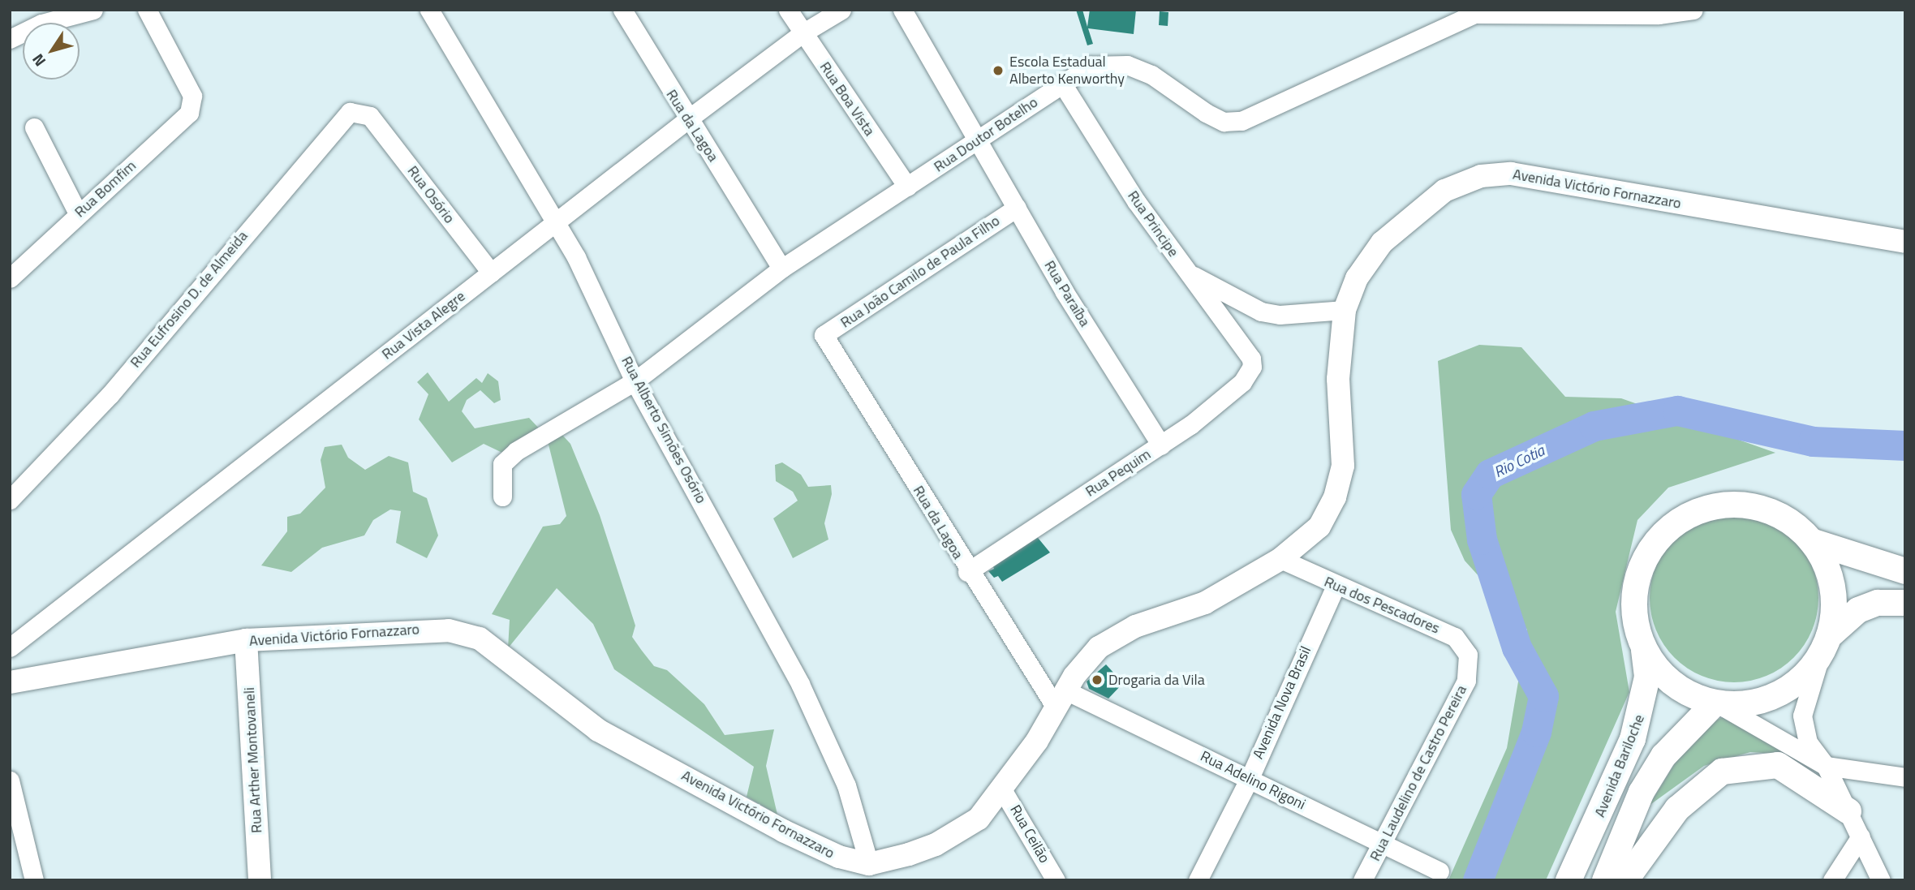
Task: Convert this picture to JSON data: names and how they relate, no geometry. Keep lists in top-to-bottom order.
{
  "streets": {
    "main road": ["Avenida Bariloche"],
    "street": [
      "Rua Boa Vista",
      "Rua da Lagoa",
      "Rua Doutor Botelho",
      "Rua Bomfim",
      "Avenida Victório Fornazzaro",
      "Rua Osório",
      "Rua Principe",
      "Rua João Camilo de Paula Filho",
      "Rua Paraíba",
      "Rua Eufrosino D. de Almeida",
      "Rua Vista Alegre",
      "Rua Alberto Simões Osório",
      "Rua Pequim",
      "Rua dos Pescadores",
      "Avenida Nova Brasil",
      "Rua Arther Montovaneli",
      "Rua Laudelino de Castro Pereira",
      "Rua Adelino Rigoni",
      "Rua Ceilão"
    ]
  },
  "crossings": [
    ["Rua Boa Vista", "Rua Doutor Botelho"],
    ["Rua Boa Vista", "Rua Vista Alegre"],
    ["Rua da Lagoa", "Rua Doutor Botelho"],
    ["Rua da Lagoa", "Avenida Victório Fornazzaro"],
    ["Rua da Lagoa", "Rua João Camilo de Paula Filho"],
    ["Rua da Lagoa", "Rua Vista Alegre"],
    ["Rua da Lagoa", "Rua Pequim"],
    ["Rua da Lagoa", "Rua Adelino Rigoni"],
    ["Rua Doutor Botelho", "Rua Principe"],
    ["Rua Doutor Botelho", "Rua Paraíba"],
    ["Rua Doutor Botelho", "Rua Alberto Simões Osório"],
    ["Avenida Victório Fornazzaro", "Rua Alberto Simões Osório"],
    ["Avenida Victório Fornazzaro", "Rua dos Pescadores"],
    ["Avenida Victório Fornazzaro", "Rua Arther Montovaneli"],
    ["Avenida Victório Fornazzaro", "Rua Adelino Rigoni"],
    ["Avenida Victório Fornazzaro", "Rua Ceilão"],
    ["Rua Osório", "Rua Eufrosino D. de Almeida"],
    ["Rua Osório", "Rua Vista Alegre"],
    ["Rua Principe", "Rua Pequim"],
    ["Rua João Camilo de Paula Filho", "Rua Paraíba"],
    ["Rua Paraíba", "Rua Pequim"],
    ["Rua Vista Alegre", "Rua Alberto Simões Osório"],
    ["Rua dos Pescadores", "Avenida Nova Brasil"],
    ["Rua dos Pescadores", "Rua Laudelino de Castro Pereira"],
    ["Avenida Nova Brasil", "Rua Adelino Rigoni"],
    ["Rua Laudelino de Castro Pereira", "Rua Adelino Rigoni"]
  ],
  "water": ["Rio Cotia"],
  "places": ["Escola Estadual Alberto Kenworthy", "Drogaria da Vila"],
  "north": "bottom left"
}
